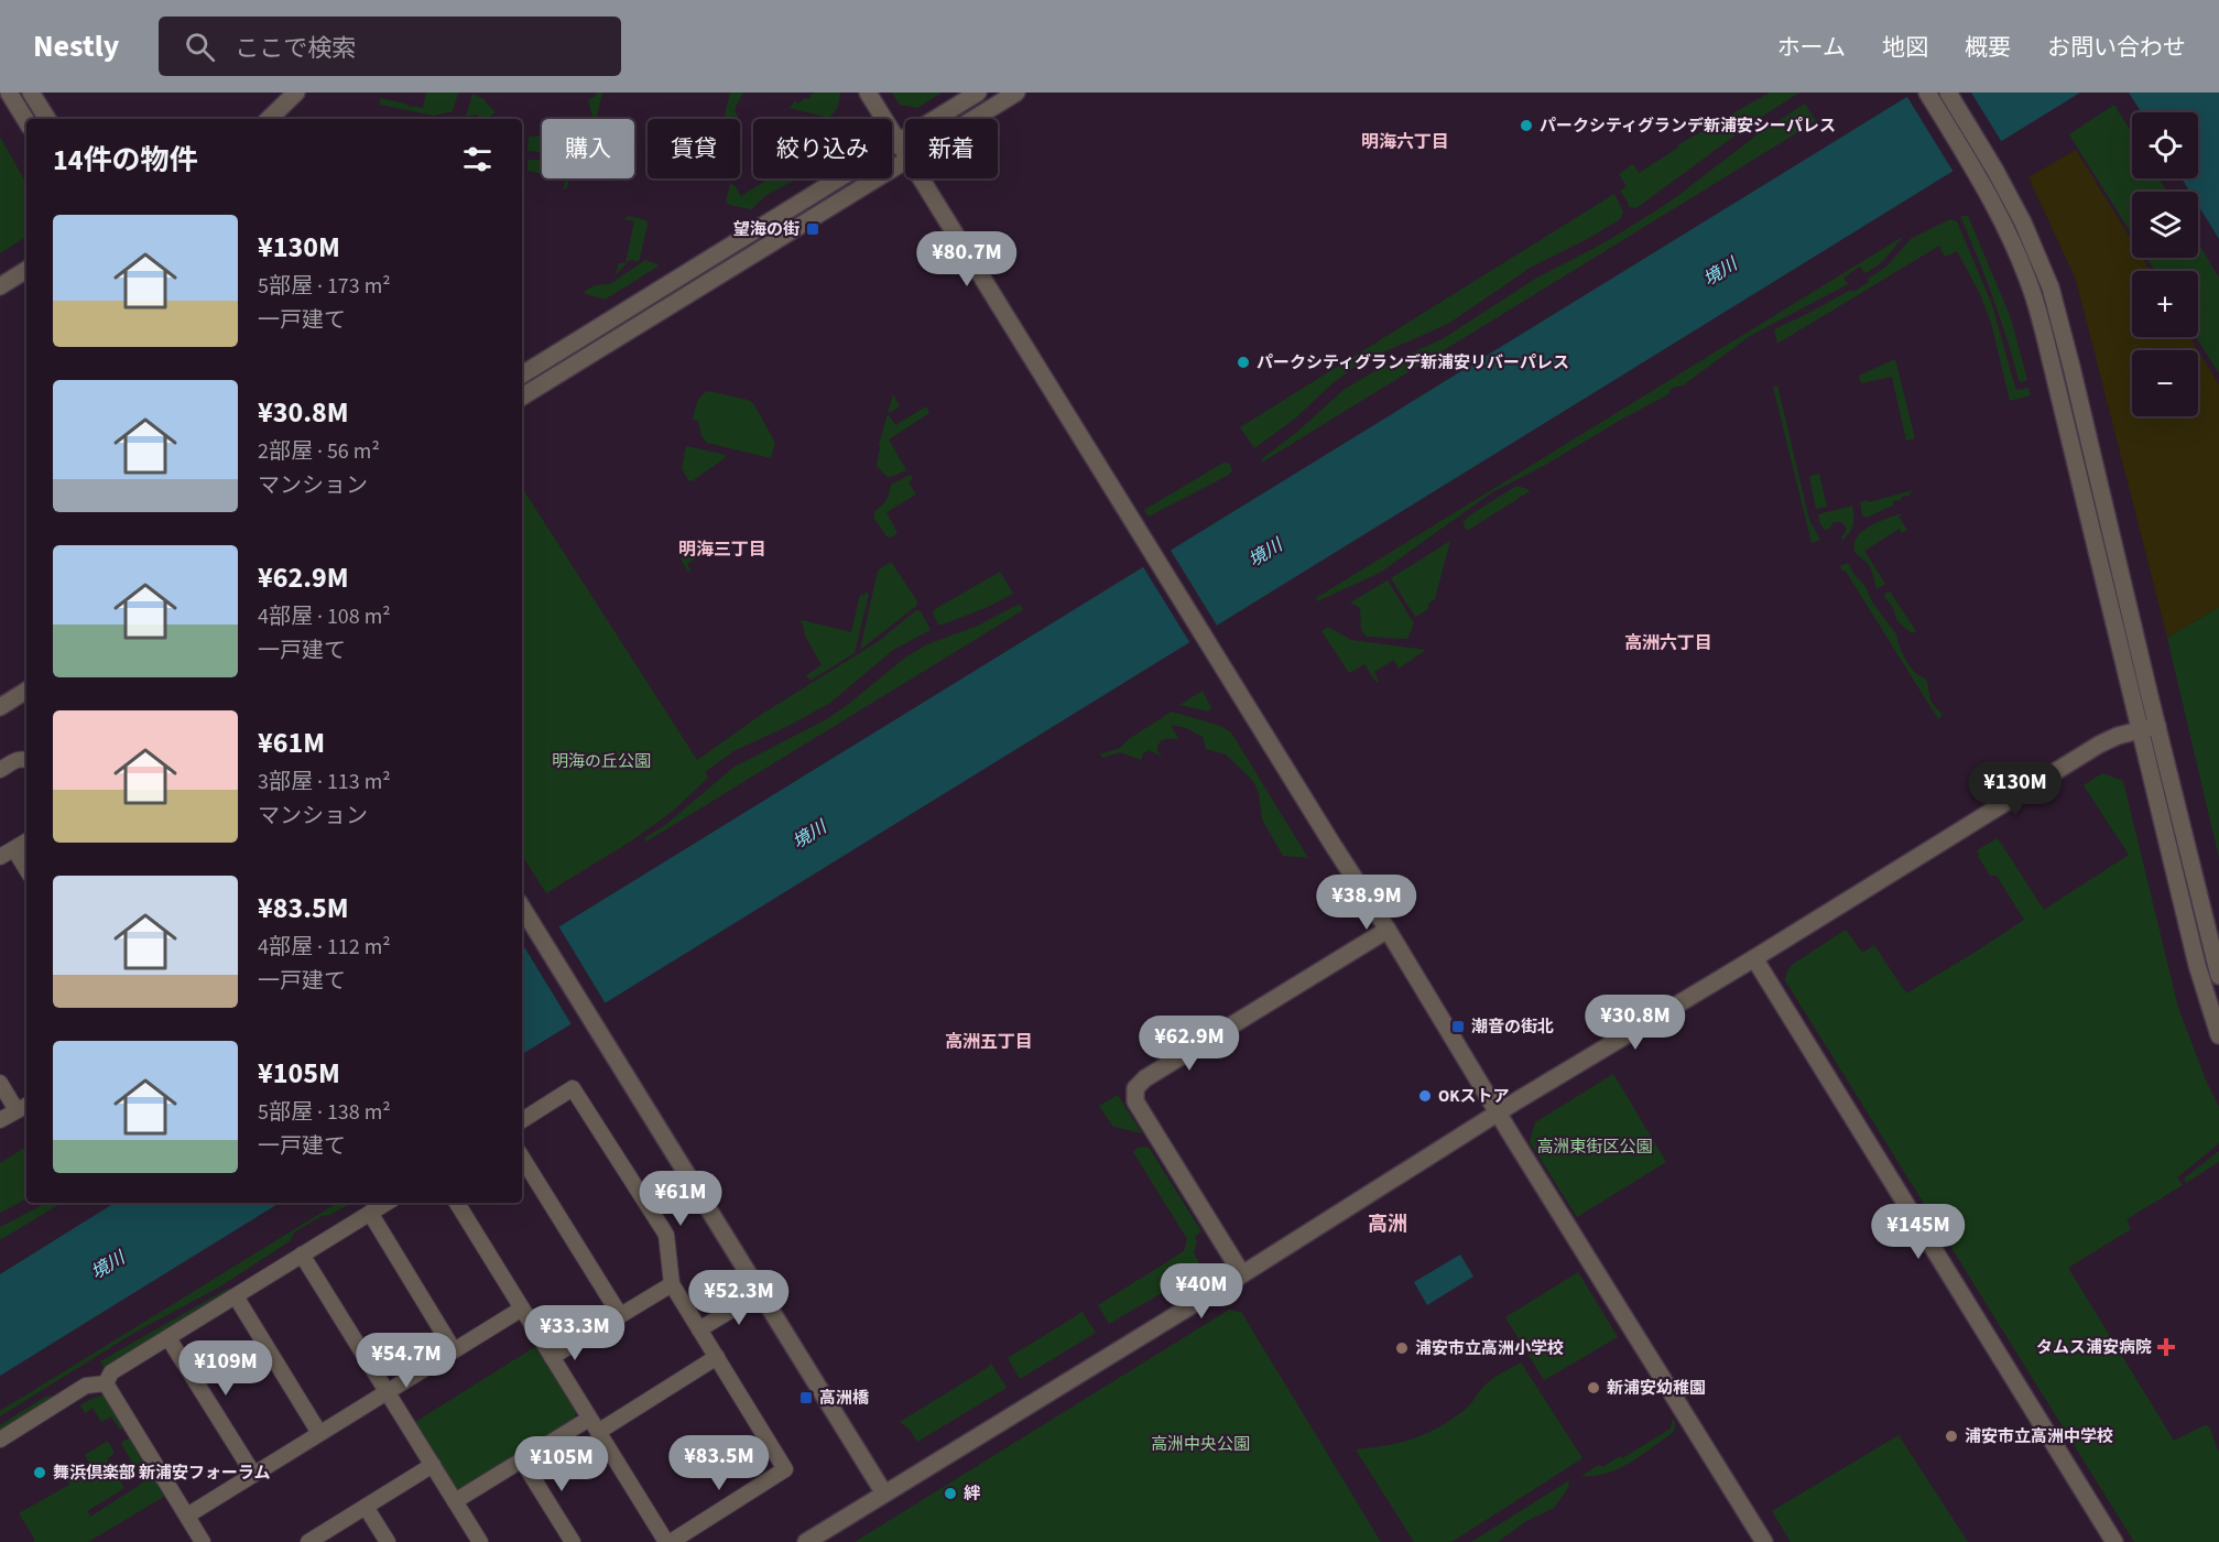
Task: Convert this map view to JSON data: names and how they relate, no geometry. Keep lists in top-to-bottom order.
{
  "districts": [
    "明海六丁目",
    "明海三丁目",
    "高洲六丁目",
    "高洲五丁目",
    "高洲"
  ],
  "water": ["境川"],
  "parks": ["明海の丘公園", "高洲東街区公園", "高洲中央公園"],
  "places": {
    "other": [
      "パークシティグランデ新浦安シーパレス",
      "パークシティグランデ新浦安リバーパレス",
      "OKストア",
      "浦安市立高洲小学校",
      "新浦安幼稚園",
      "浦安市立高洲中学校",
      "舞浜倶楽部 新浦安フォーラム",
      "絆"
    ],
    "transit": ["望海の街", "潮音の街北", "高洲橋"],
    "health": ["タムス浦安病院"]
  },
  "page": {
    "header": "Nestly",
    "search": "ここで検索",
    "nav": [
      "ホーム",
      "地図",
      "概要",
      "お問い合わせ"
    ],
    "map_buttons": ["+", "−"],
    "chip": [
      "購入",
      "賃貸",
      "絞り込み",
      "新着"
    ],
    "heading": "14件の物件",
    "list": [
      {
        "name": "¥130M",
        "note": "5部屋 · 173 m² · 一戸建て"
      },
      {
        "name": "¥30.8M",
        "note": "2部屋 · 56 m² · マンション"
      },
      {
        "name": "¥62.9M",
        "note": "4部屋 · 108 m² · 一戸建て"
      },
      {
        "name": "¥61M",
        "note": "3部屋 · 113 m² · マンション"
      },
      {
        "name": "¥83.5M",
        "note": "4部屋 · 112 m² · 一戸建て"
      },
      {
        "name": "¥105M",
        "note": "5部屋 · 138 m² · 一戸建て"
      }
    ],
    "price": [
      "¥80.7M",
      "¥130M",
      "¥38.9M",
      "¥30.8M",
      "¥62.9M",
      "¥61M",
      "¥145M",
      "¥40M",
      "¥52.3M",
      "¥33.3M",
      "¥54.7M",
      "¥109M",
      "¥83.5M",
      "¥105M"
    ]
  }
}
